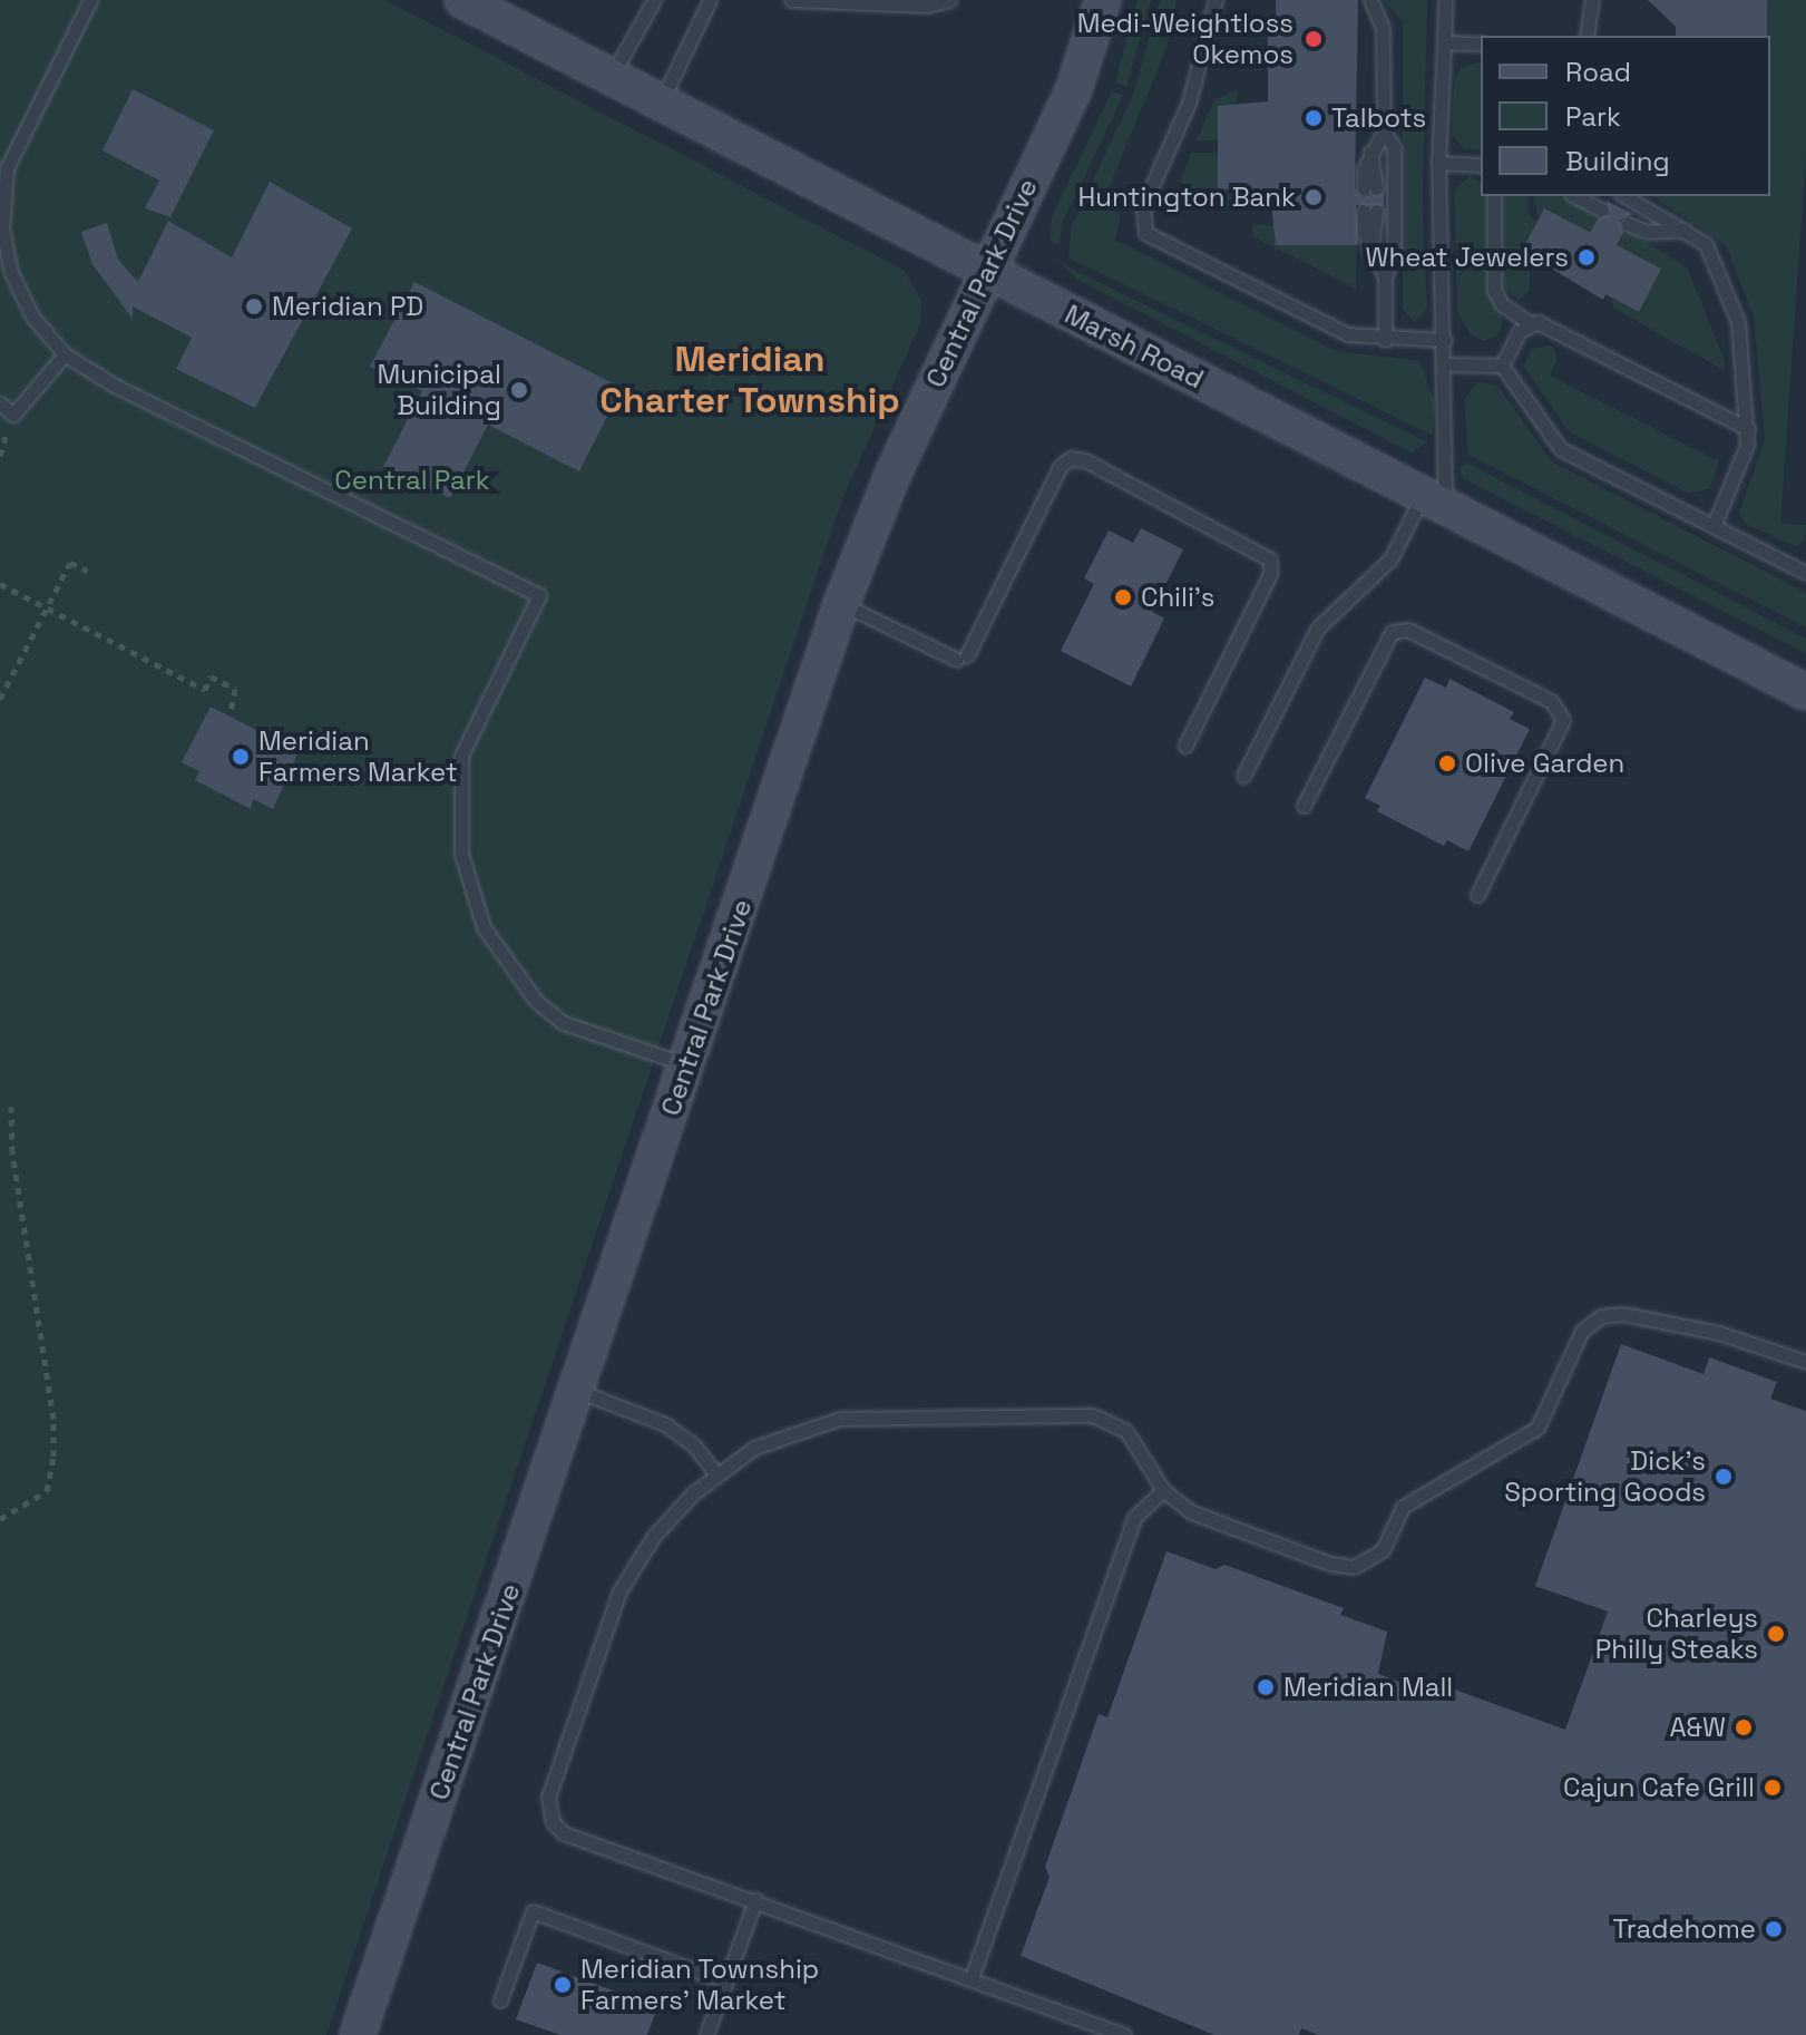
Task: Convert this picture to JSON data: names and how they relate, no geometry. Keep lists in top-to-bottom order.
{
  "streets": {
    "street": ["Central Park Drive", "Marsh Road"]
  },
  "crossings": [
    ["Central Park Drive", "Marsh Road"]
  ],
  "districts": ["Meridian Charter Township"],
  "parks": ["Central Park"],
  "places": [
    "Medi-Weightloss Okemos",
    "Talbots",
    "Huntington Bank",
    "Wheat Jewelers",
    "Meridian PD",
    "Municipal Building",
    "Chili's",
    "Meridian Farmers Market",
    "Olive Garden",
    "Dick's Sporting Goods",
    "Charleys Philly Steaks",
    "Meridian Mall",
    "A&W",
    "Cajun Cafe Grill",
    "Tradehome",
    "Meridian Township Farmers' Market"
  ],
  "legend": ["Road", "Park", "Building"]
}
